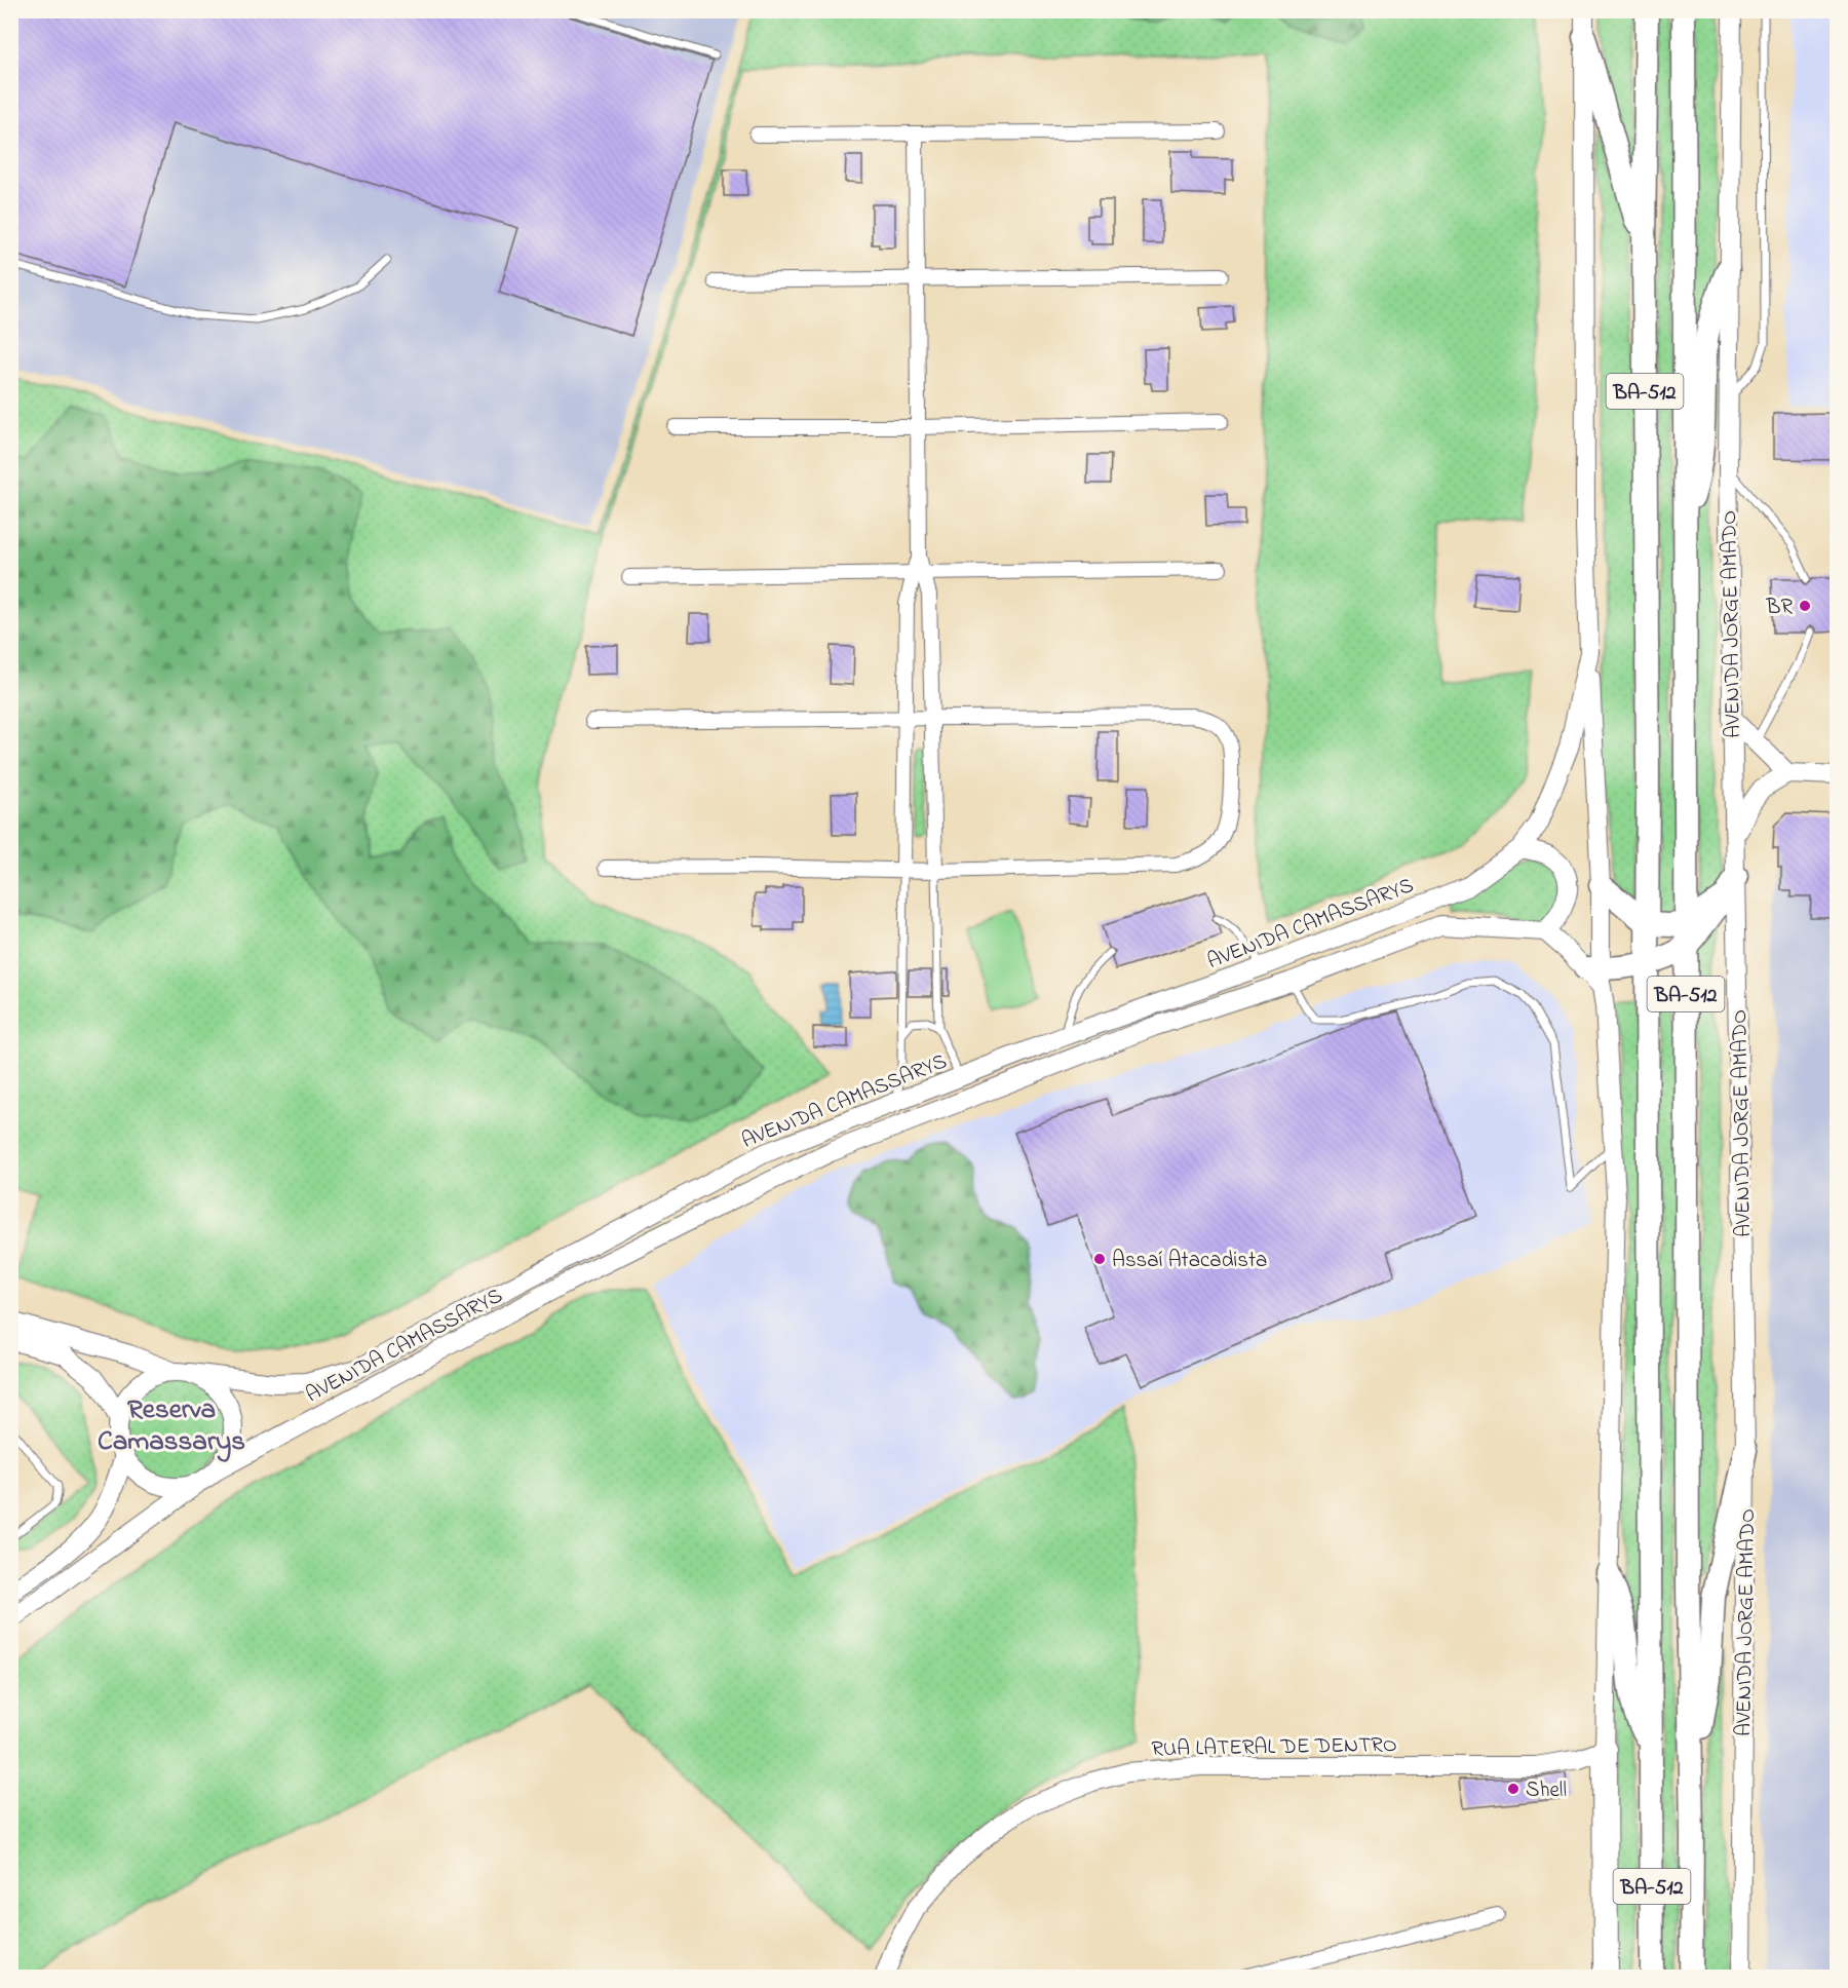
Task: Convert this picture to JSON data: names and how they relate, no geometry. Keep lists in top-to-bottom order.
{
  "streets": {
    "main road": ["BA-512", "AVENIDA JORGE AMADO"],
    "street": ["AVENIDA CAMASSARYS", "RUA LATERAL DE DENTRO"]
  },
  "districts": ["Reserva Camassarys"],
  "places": ["BR", "Assaí Atacadista", "Shell"]
}
